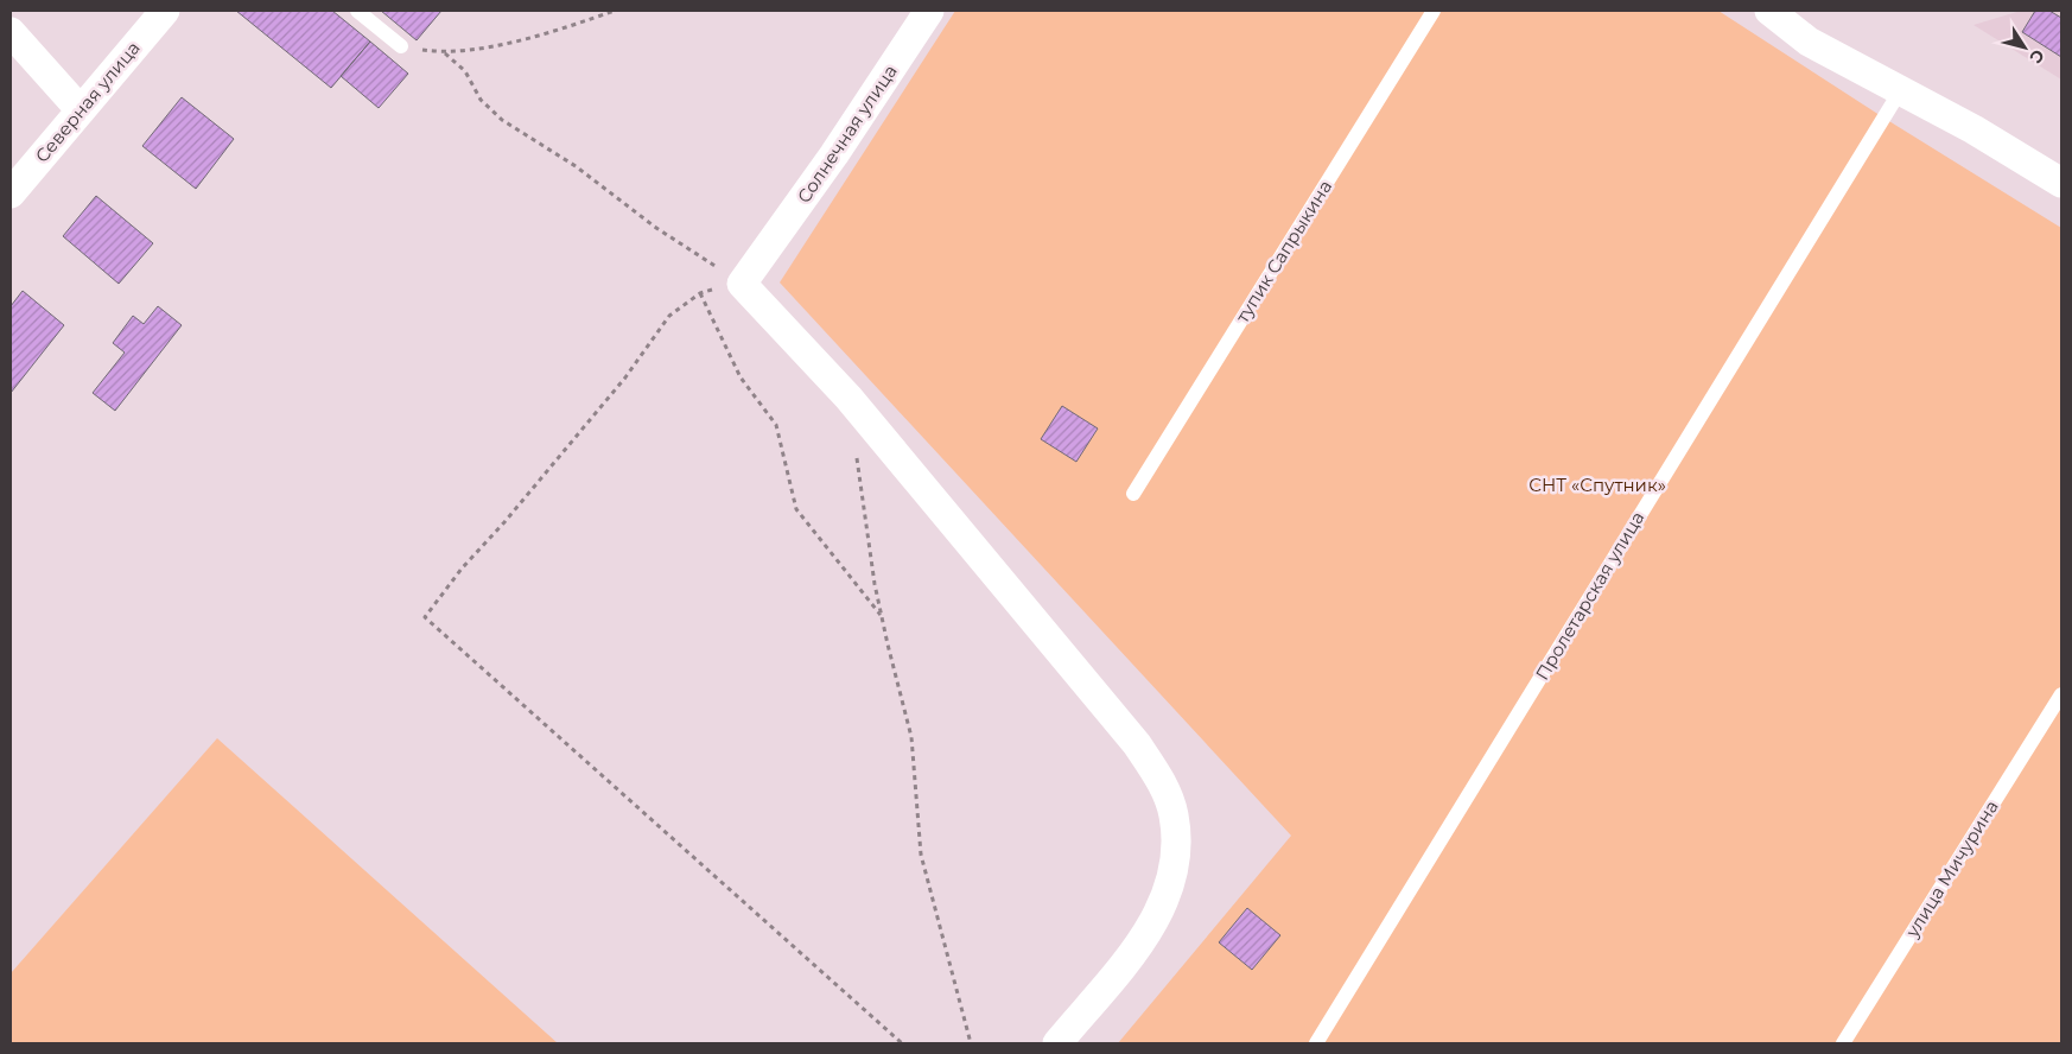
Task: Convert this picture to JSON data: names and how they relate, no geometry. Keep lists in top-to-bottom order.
{
  "streets": {
    "street": ["Северная улица", "Солнечная улица"],
    "lane": ["тупик Сапрыкина", "Пролетарская улица", "улица Мичурина"]
  },
  "parks": ["СНТ «Спутник»"],
  "north": "bottom right"
}
